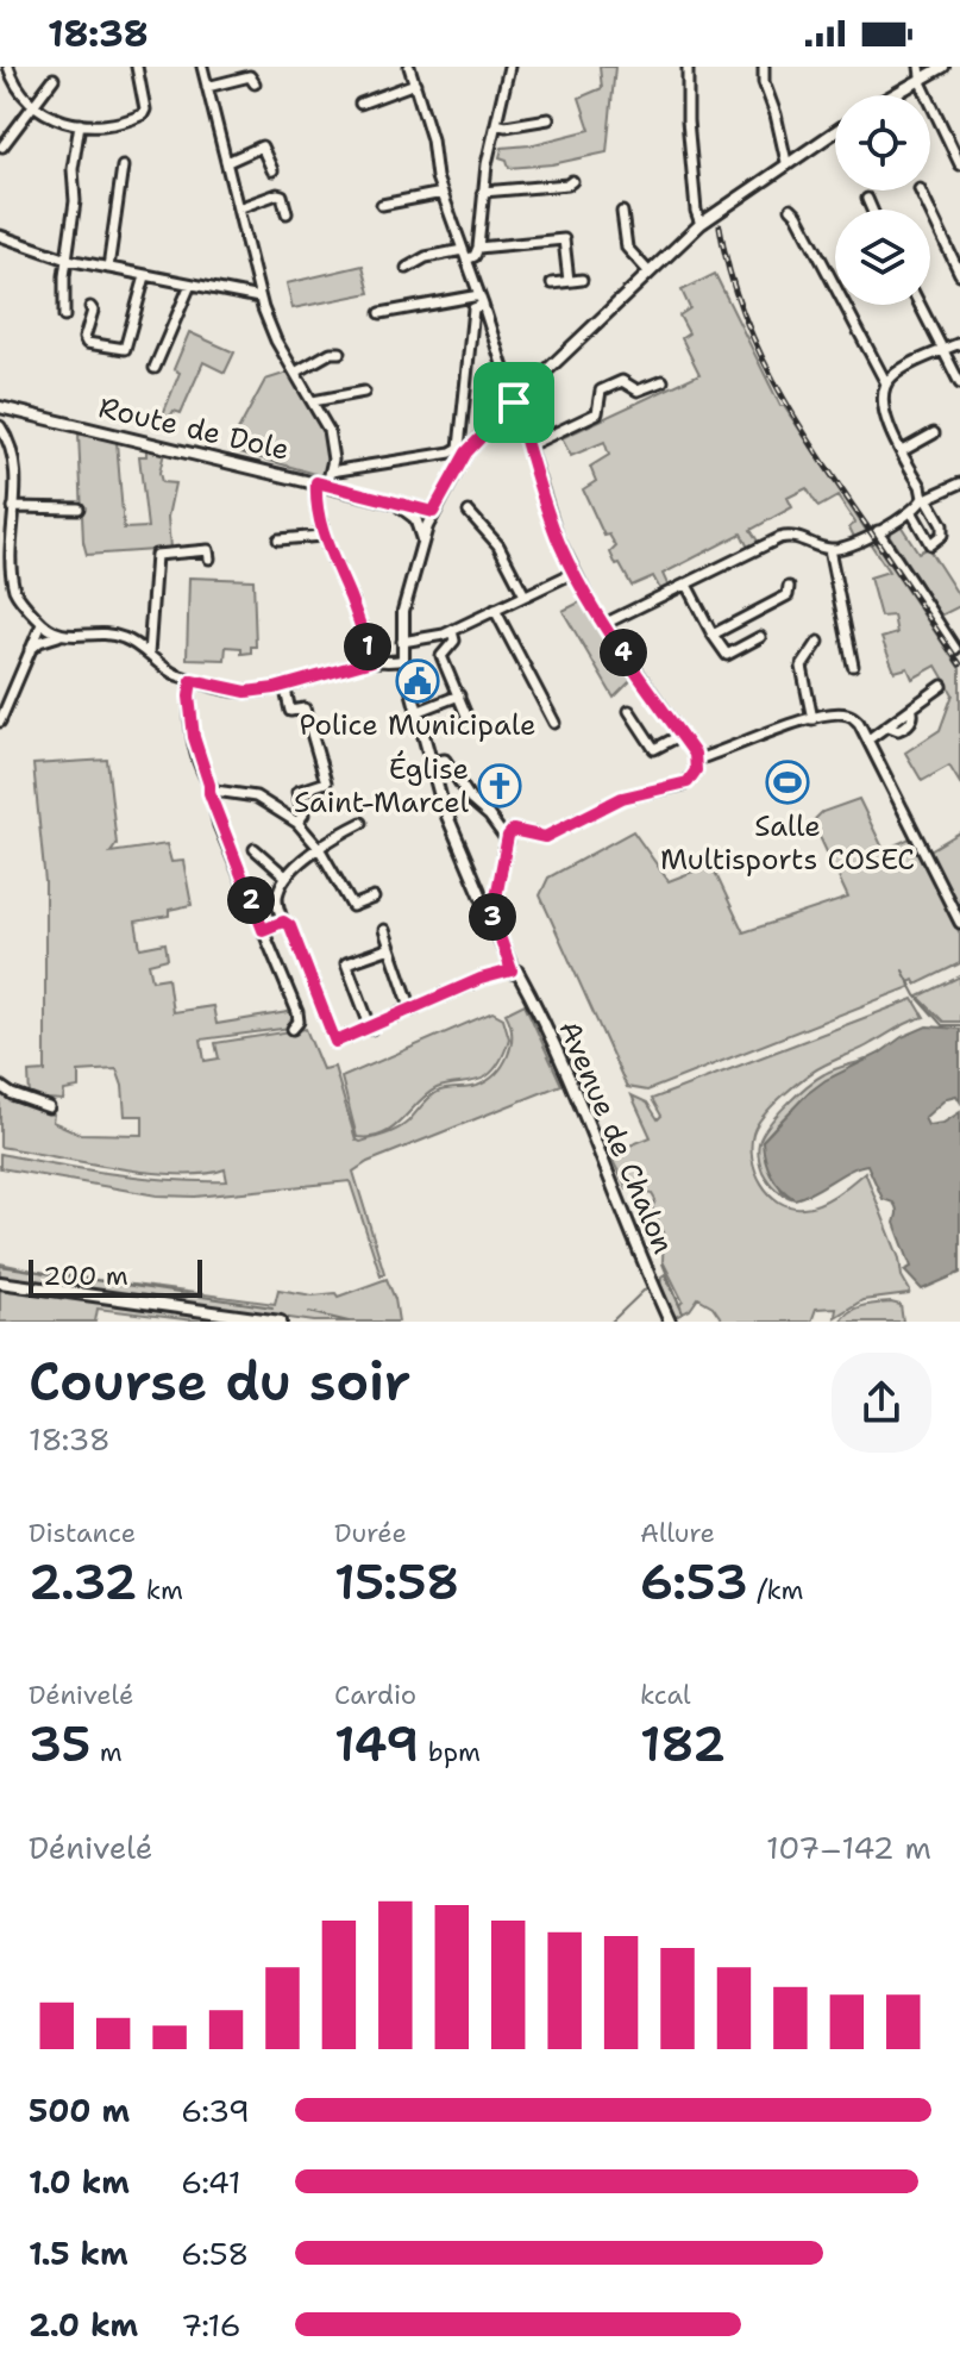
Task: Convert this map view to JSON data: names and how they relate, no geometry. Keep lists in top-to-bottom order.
{
  "streets": {
    "main road": ["Route de Dole", "Avenue de Chalon"]
  },
  "crossings": [
    ["Route de Dole", "Avenue de Chalon"]
  ],
  "places": {
    "public building": ["Police Municipale"],
    "sports": ["Salle Multisports COSEC"],
    "church": ["Église Saint-Marcel"]
  },
  "scale_bar": "200 m",
  "page": {
    "status": "18:38",
    "pins": [
      "1",
      "4",
      "2",
      "3"
    ],
    "scale": "200 m",
    "heading": ["Course du soir", "18:38"],
    "stats": [
      ["Distance", "2.32 km"],
      ["Durée", "15:58"],
      ["Allure", "6:53 /km"],
      ["Dénivelé", "35 m"],
      ["Cardio", "149 bpm"],
      ["kcal", "182"]
    ],
    "chart": ["Dénivelé", "107–142 m"],
    "list": [
      {
        "name": "500 m",
        "note": "6:39"
      },
      {
        "name": "1.0 km",
        "note": "6:41"
      },
      {
        "name": "1.5 km",
        "note": "6:58"
      },
      {
        "name": "2.0 km",
        "note": "7:16"
      }
    ]
  }
}
